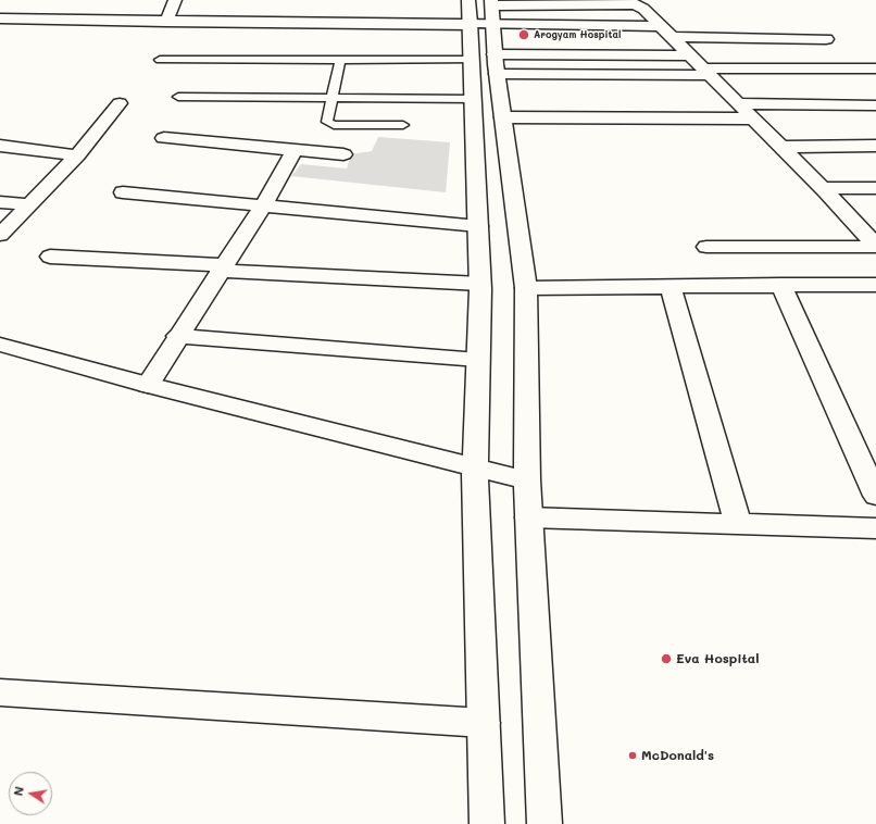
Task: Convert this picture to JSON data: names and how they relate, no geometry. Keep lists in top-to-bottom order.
{
  "places": ["Arogyam Hospital", "Eva Hospital", "McDonald's"],
  "north": "left"
}
